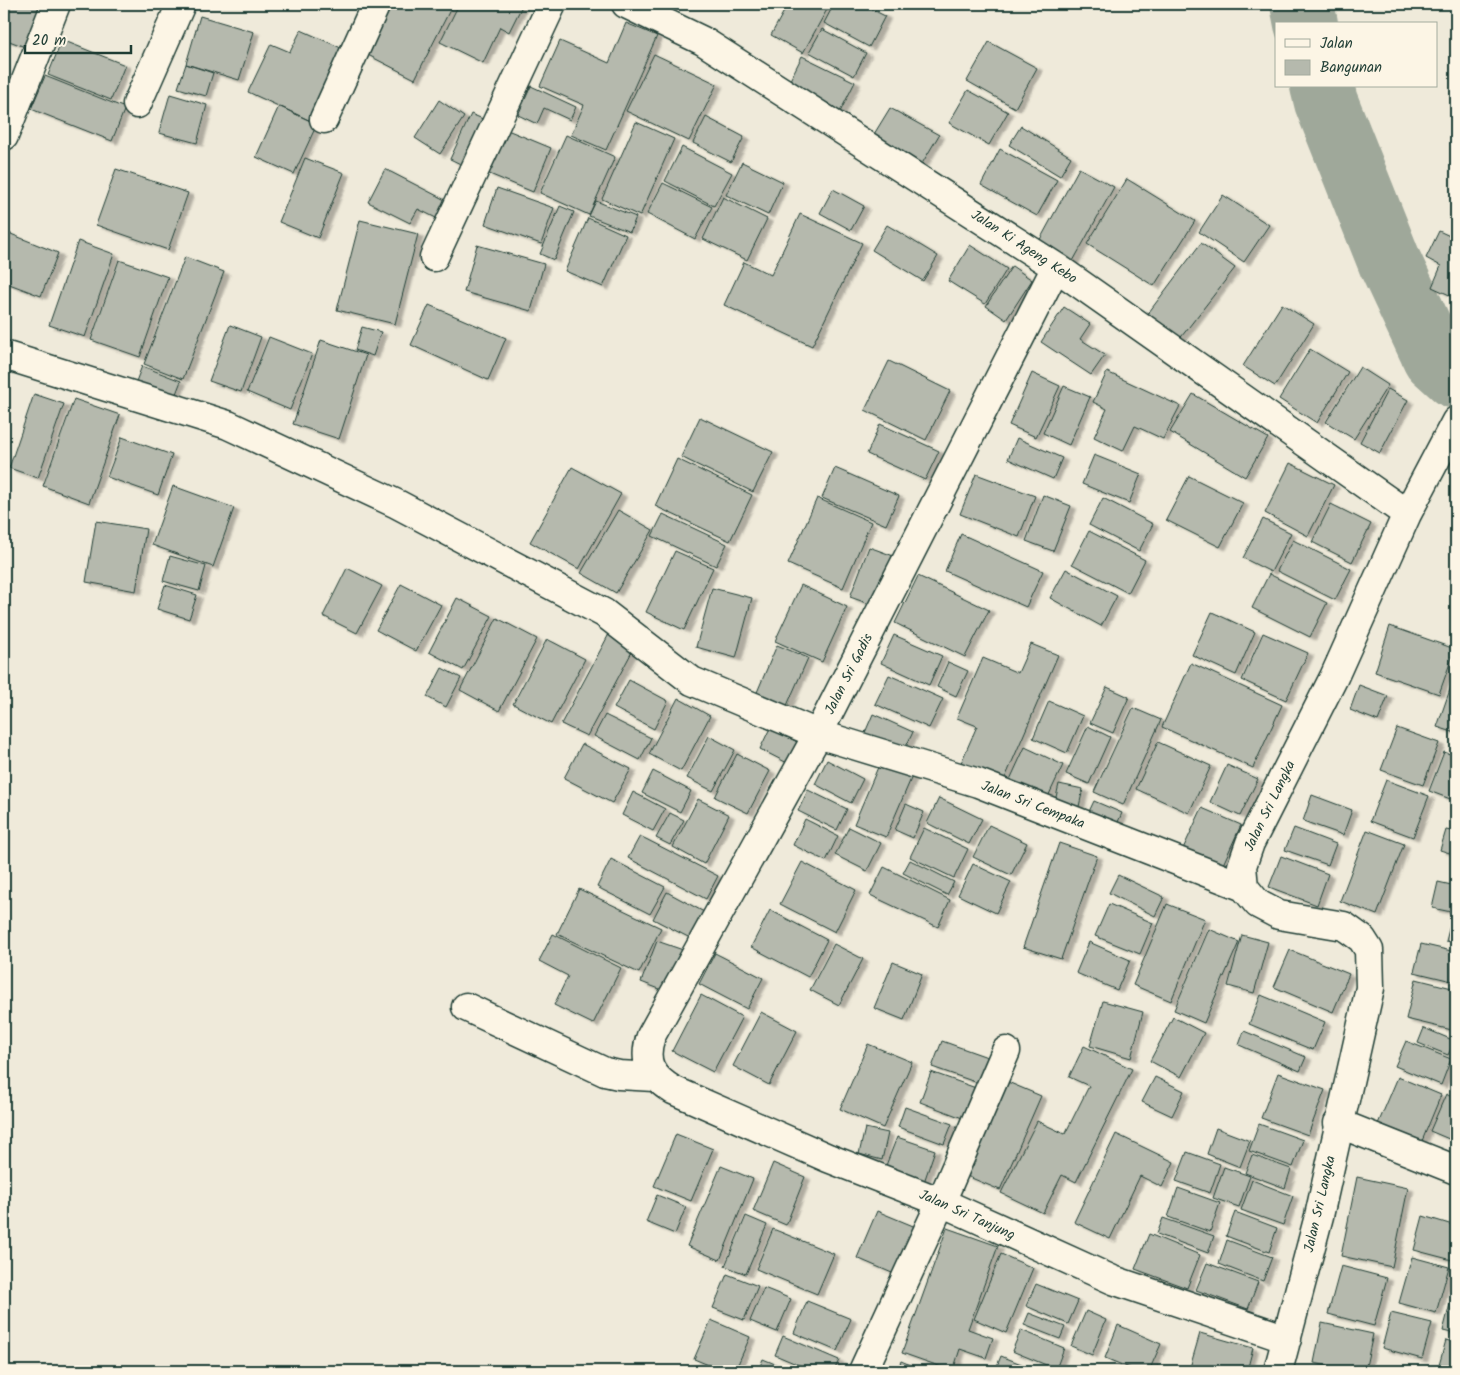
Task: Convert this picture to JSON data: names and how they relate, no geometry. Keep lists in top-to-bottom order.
{
  "streets": {
    "street": [
      "Jalan Ki Ageng Kebo",
      "Jalan Sri Gadis",
      "Jalan Sri Cempaka",
      "Jalan Sri Langka",
      "Jalan Sri Tanjung"
    ]
  },
  "crossings": [
    ["Jalan Ki Ageng Kebo", "Jalan Sri Gadis"],
    ["Jalan Ki Ageng Kebo", "Jalan Sri Langka"],
    ["Jalan Sri Gadis", "Jalan Sri Cempaka"],
    ["Jalan Sri Gadis", "Jalan Sri Tanjung"],
    ["Jalan Sri Cempaka", "Jalan Sri Langka"],
    ["Jalan Sri Langka", "Jalan Sri Tanjung"]
  ],
  "legend": ["Jalan", "Bangunan"],
  "scale_bar": "20 m"
}
